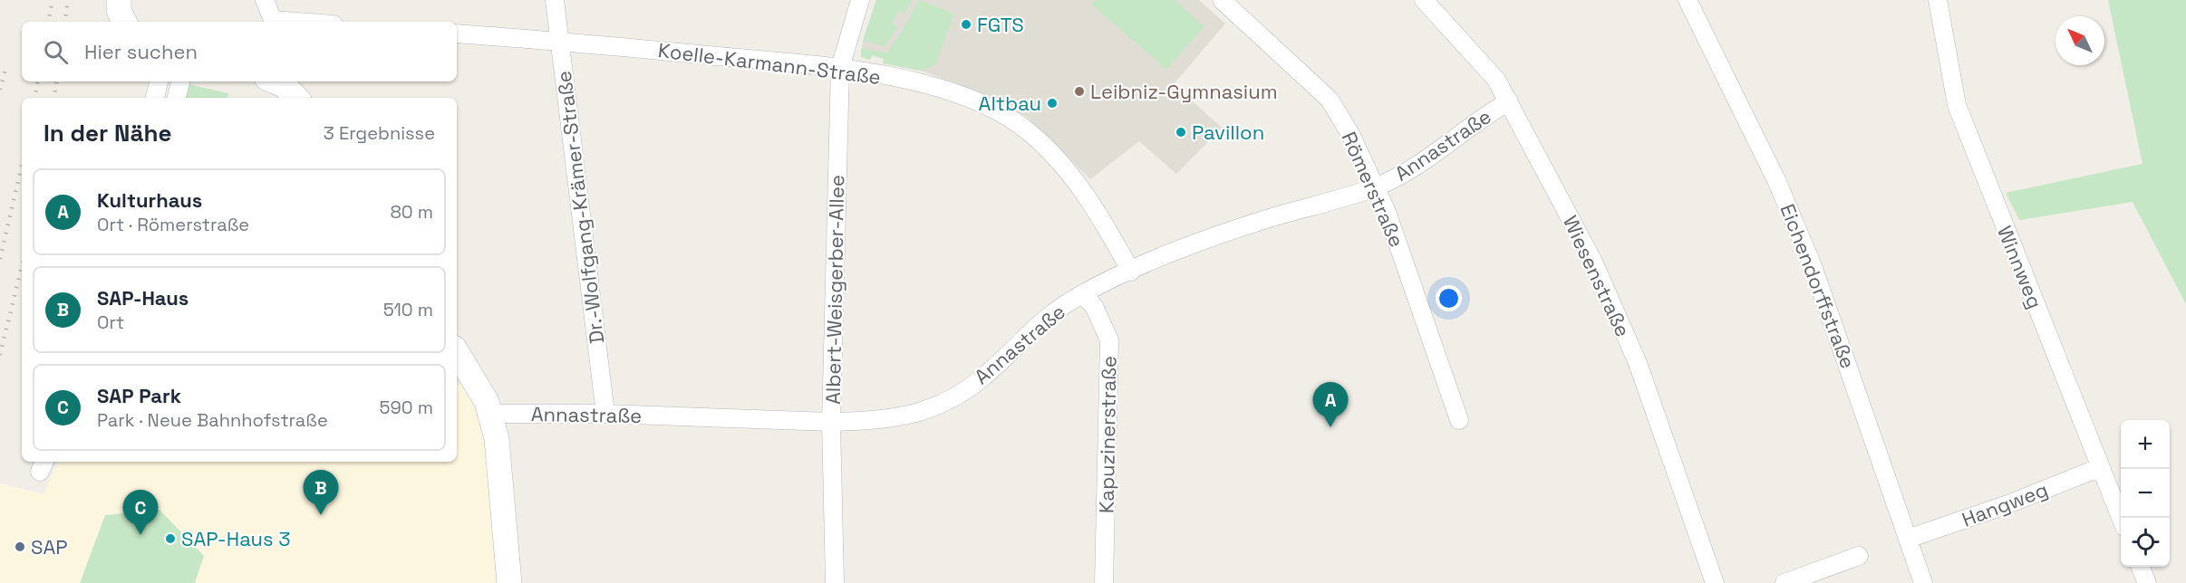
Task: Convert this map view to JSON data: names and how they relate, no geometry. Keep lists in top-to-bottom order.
{
  "streets": {
    "street": [
      "Koelle-Karmann-Straße",
      "Annastraße",
      "Römerstraße",
      "Dr.-Wolfgang-Krämer-Straße",
      "Winnweg",
      "Wiesenstraße",
      "Eichendorffstraße",
      "Albert-Weisgerber-Allee",
      "Kapuzinerstraße",
      "Hangweg"
    ]
  },
  "crossings": [
    ["Koelle-Karmann-Straße", "Annastraße"],
    ["Koelle-Karmann-Straße", "Dr.-Wolfgang-Krämer-Straße"],
    ["Koelle-Karmann-Straße", "Albert-Weisgerber-Allee"],
    ["Annastraße", "Römerstraße"],
    ["Annastraße", "Dr.-Wolfgang-Krämer-Straße"],
    ["Annastraße", "Wiesenstraße"],
    ["Annastraße", "Albert-Weisgerber-Allee"],
    ["Annastraße", "Kapuzinerstraße"],
    ["Winnweg", "Hangweg"],
    ["Eichendorffstraße", "Hangweg"]
  ],
  "places": [
    "FGTS",
    "Leibniz-Gymnasium",
    "Altbau",
    "Pavillon",
    "SAP-Haus 3",
    "SAP"
  ],
  "north": "top left",
  "page": {
    "search": "Hier suchen",
    "heading": ["In der Nähe", "3 Ergebnisse"],
    "list": [
      {
        "mark": "A",
        "name": "Kulturhaus",
        "note": "Ort · Römerstraße",
        "value": "80 m"
      },
      {
        "mark": "B",
        "name": "SAP-Haus",
        "note": "Ort",
        "value": "510 m"
      },
      {
        "mark": "C",
        "name": "SAP Park",
        "note": "Park · Neue Bahnhofstraße",
        "value": "590 m"
      }
    ],
    "pins": ["A", "B", "C"],
    "map_buttons": ["+", "−"]
  }
}
